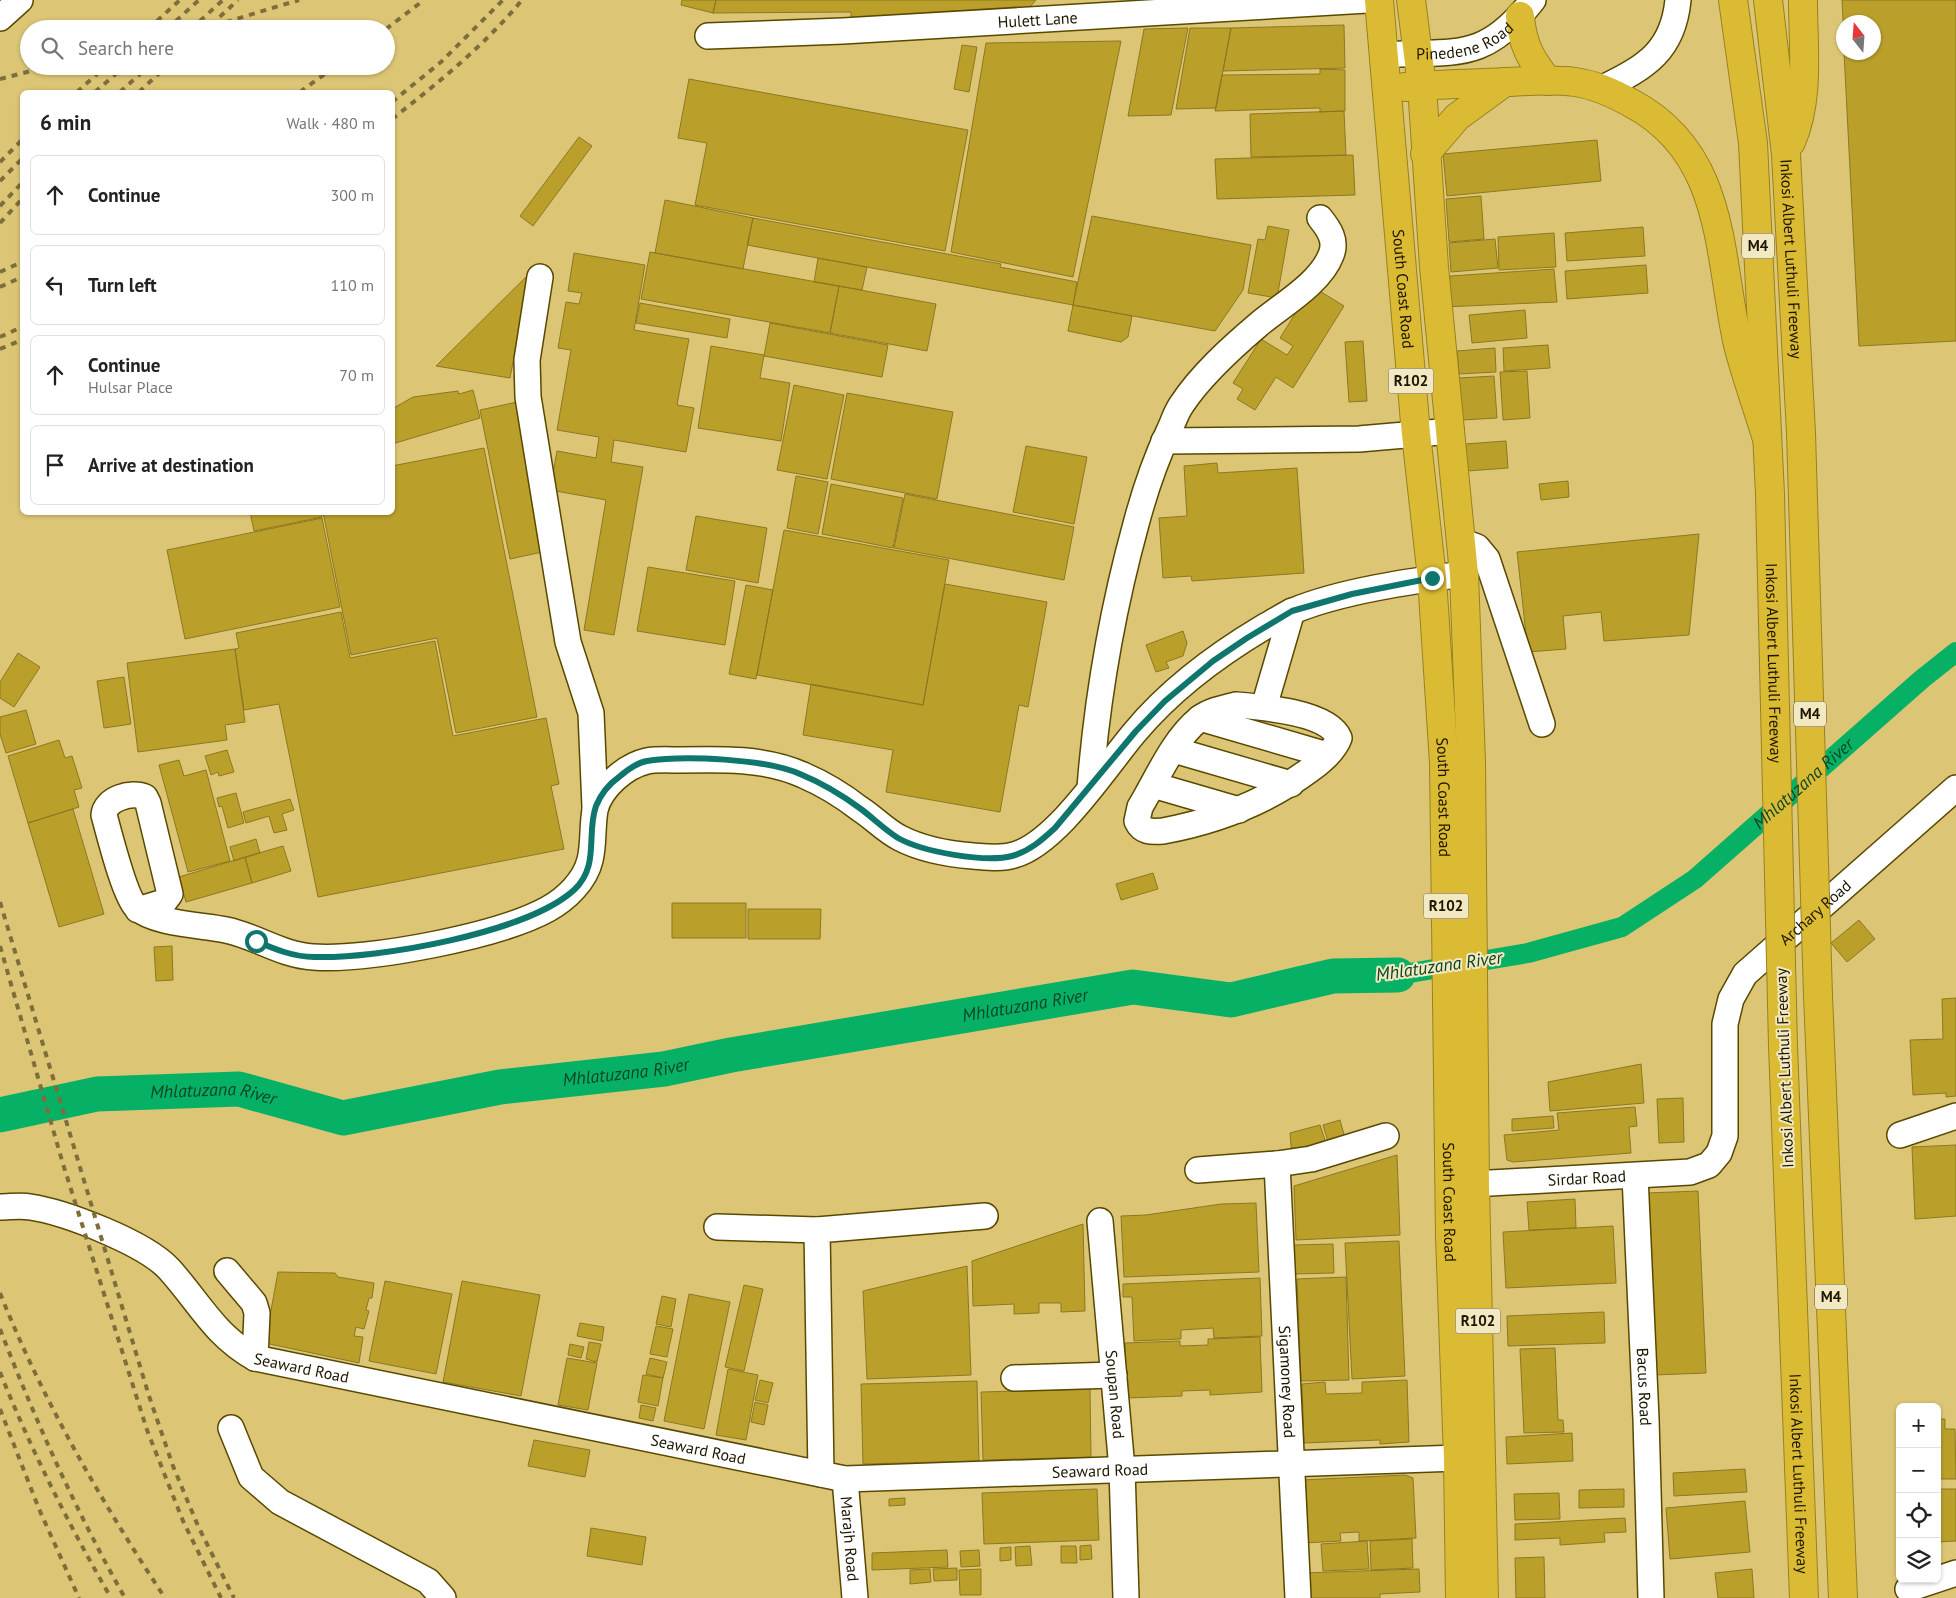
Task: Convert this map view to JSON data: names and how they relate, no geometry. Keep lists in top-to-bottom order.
{
  "streets": {
    "highway": [
      "M4",
      "Inkosi Albert Luthuli Freeway",
      "South Coast Road",
      "R102"
    ],
    "street": [
      "Hulett Lane",
      "Pinedene Road",
      "Archary Road",
      "Sirdar Road",
      "Seaward Road",
      "Sigamoney Road",
      "Bacus Road",
      "Soupan Road",
      "Marajh Road"
    ]
  },
  "crossings": [
    ["Pinedene Road", "South Coast Road"],
    ["South Coast Road", "Sirdar Road"],
    ["South Coast Road", "Seaward Road"],
    ["Archary Road", "Sirdar Road"],
    ["Sirdar Road", "Bacus Road"],
    ["Seaward Road", "Sigamoney Road"],
    ["Seaward Road", "Soupan Road"],
    ["Seaward Road", "Marajh Road"]
  ],
  "water": ["Mhlatuzana River"],
  "north": "top",
  "page": {
    "search": "Search here",
    "heading": ["6 min", "Walk · 480 m"],
    "list": [
      ["Continue", "300 m"],
      ["Turn left", "110 m"],
      ["Continue", "Hulsar Place", "70 m"],
      "Arrive at destination"
    ],
    "map_buttons": ["+", "−"]
  }
}
